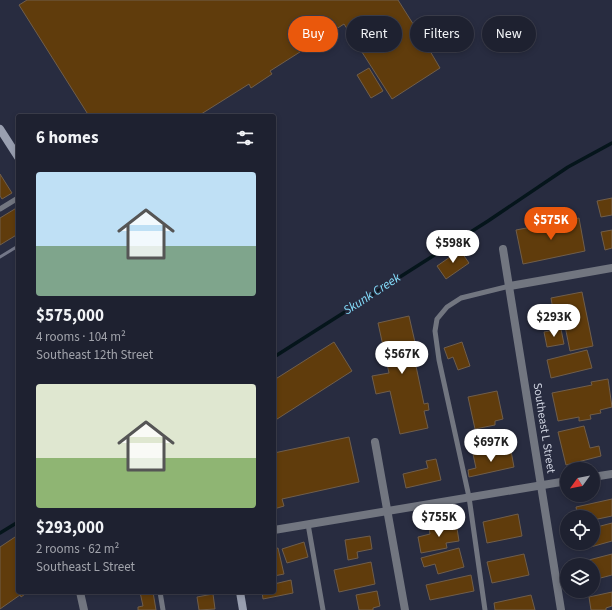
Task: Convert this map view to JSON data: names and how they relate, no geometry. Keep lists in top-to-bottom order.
{
  "streets": {
    "street": ["Southeast L Street"]
  },
  "water": ["Skunk Creek"],
  "north": "bottom left",
  "page": {
    "chip": [
      "Buy",
      "Rent",
      "Filters",
      "New"
    ],
    "heading": "6 homes",
    "list": [
      {
        "name": "$575,000",
        "note": "4 rooms · 104 m² · Southeast 12th Street"
      },
      {
        "name": "$293,000",
        "note": "2 rooms · 62 m² · Southeast L Street"
      }
    ],
    "price": [
      "$575K",
      "$598K",
      "$293K",
      "$567K",
      "$697K",
      "$755K"
    ]
  }
}
